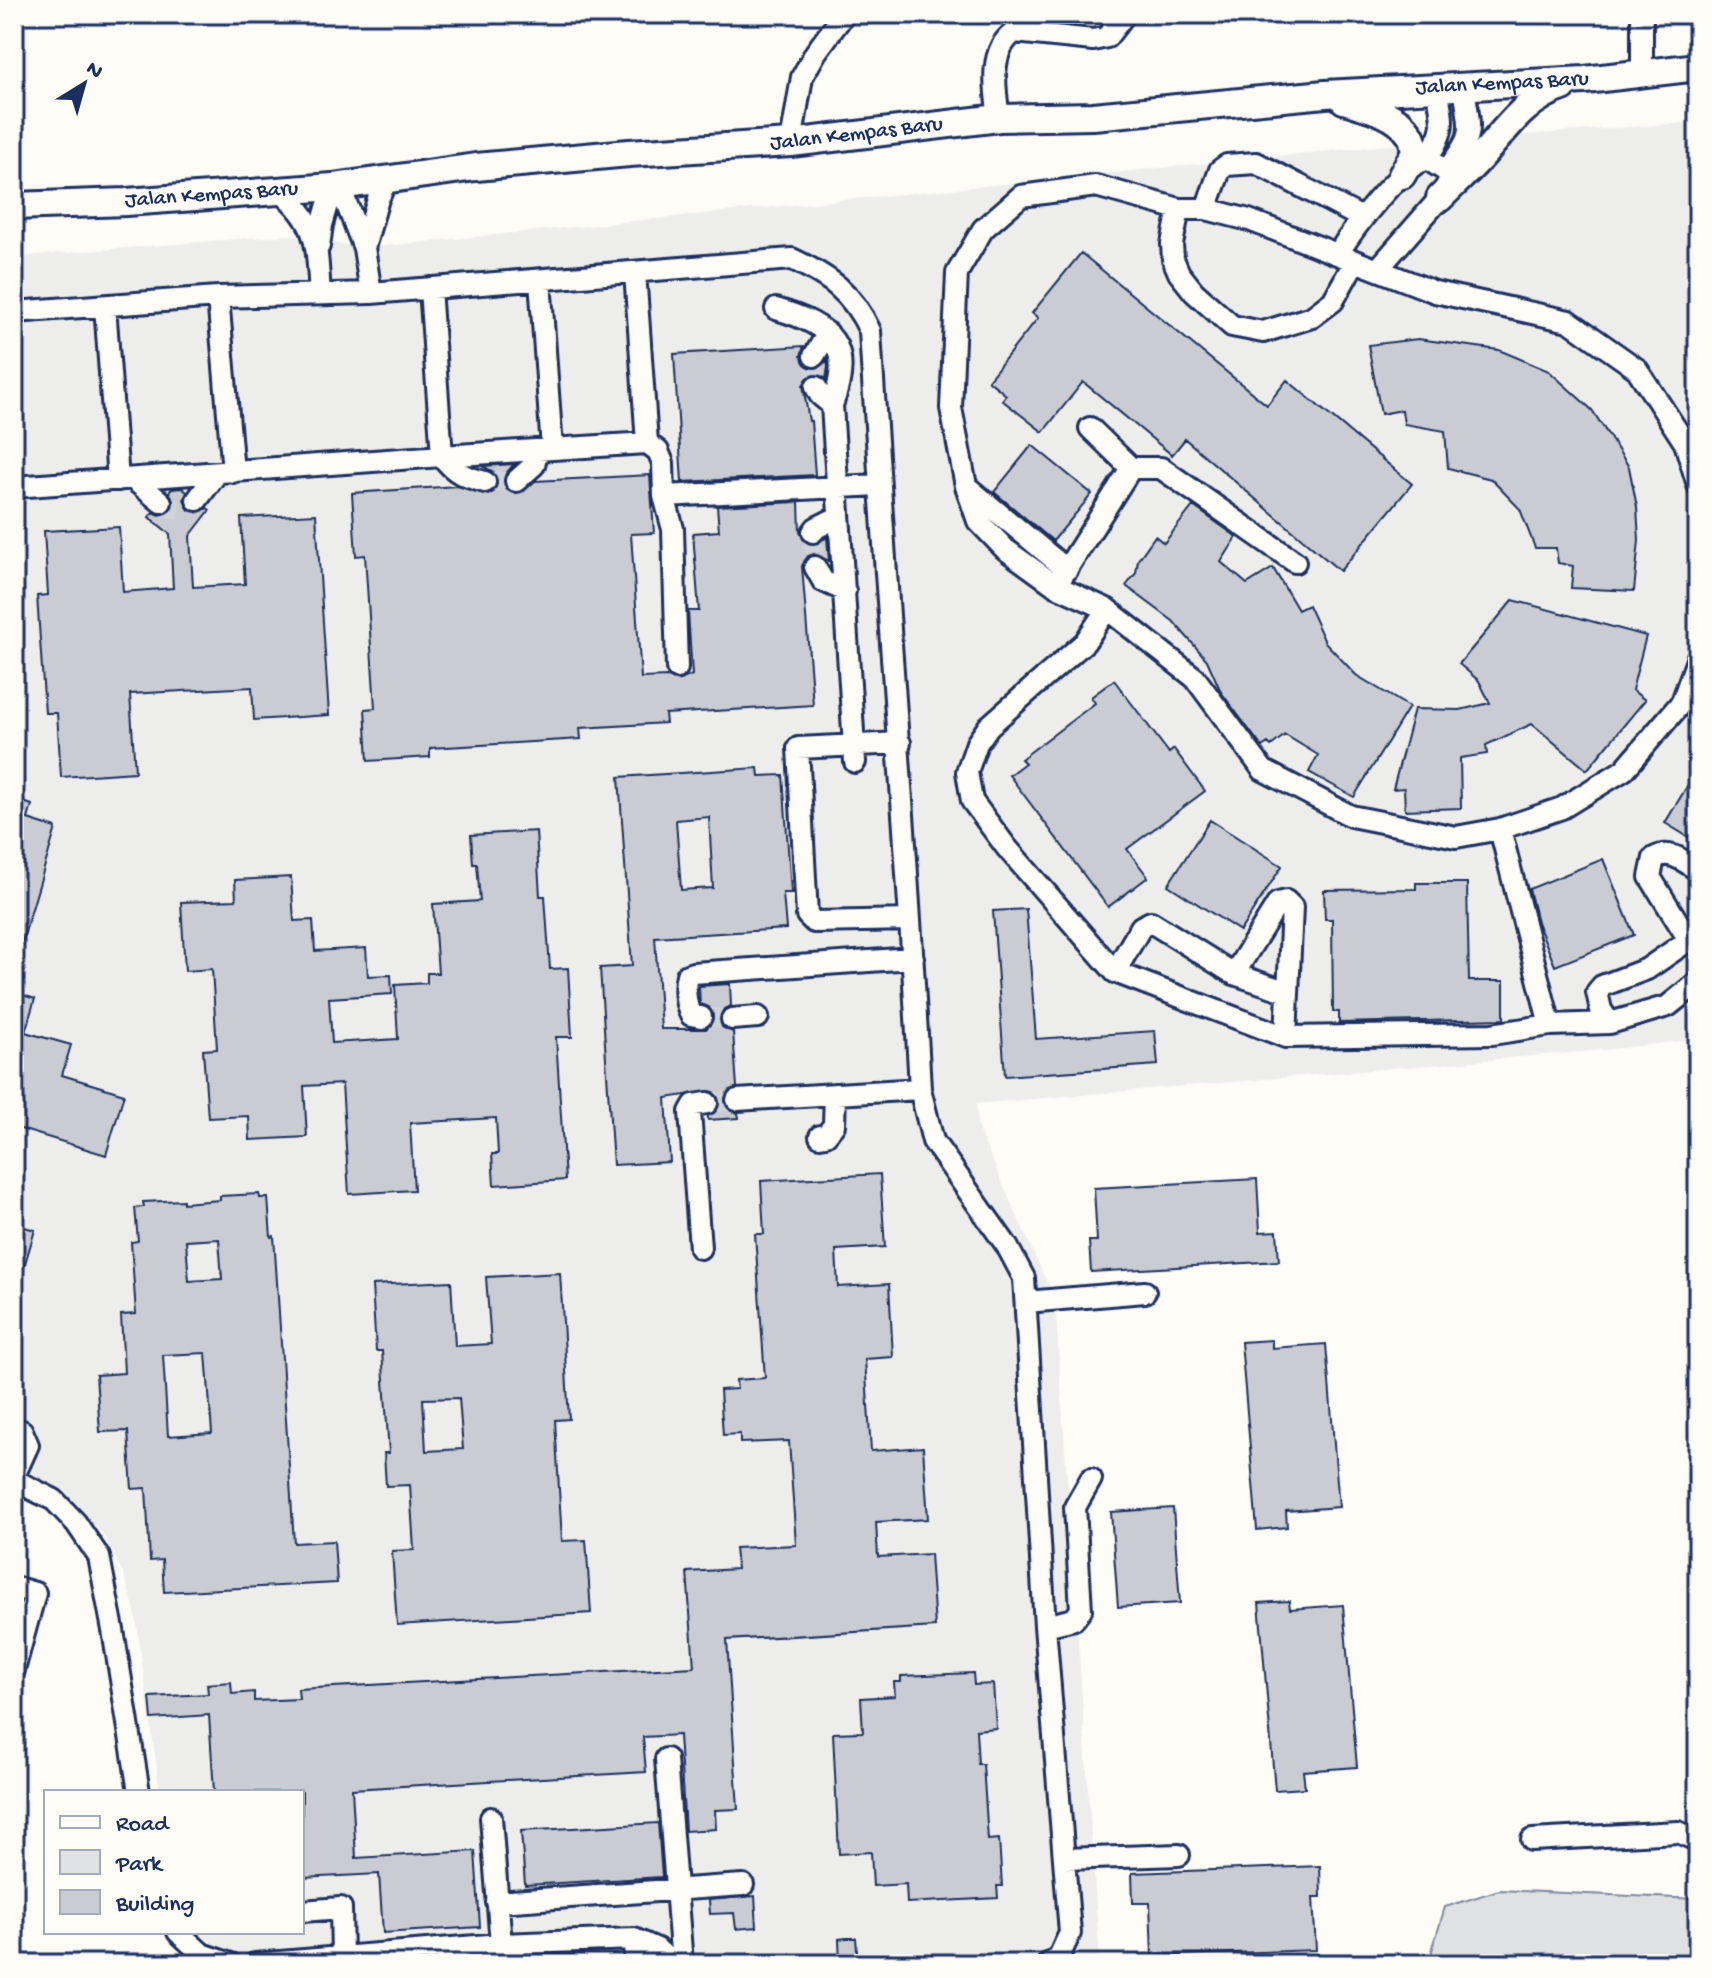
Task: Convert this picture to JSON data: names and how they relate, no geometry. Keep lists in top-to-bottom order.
{
  "streets": {
    "main road": ["Jalan Kempas Baru"]
  },
  "legend": ["Road", "Park", "Building"],
  "north": "top right"
}
